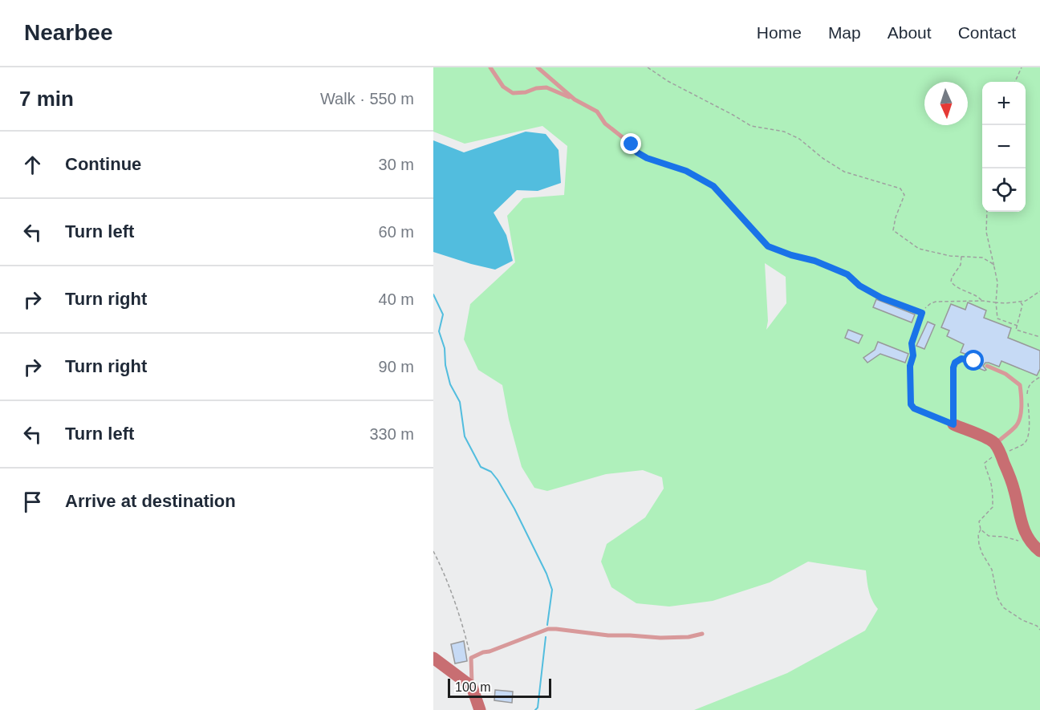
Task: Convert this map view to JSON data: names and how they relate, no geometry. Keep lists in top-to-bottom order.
{
  "scale_bar": "100 m",
  "north": "bottom",
  "page": {
    "header": "Nearbee",
    "nav": [
      "Home",
      "Map",
      "About",
      "Contact"
    ],
    "heading": ["7 min", "Walk · 550 m"],
    "map_buttons": ["+", "−"],
    "list": [
      ["Continue", "30 m"],
      ["Turn left", "60 m"],
      ["Turn right", "40 m"],
      ["Turn right", "90 m"],
      ["Turn left", "330 m"],
      "Arrive at destination"
    ],
    "scale": "100 m"
  }
}
